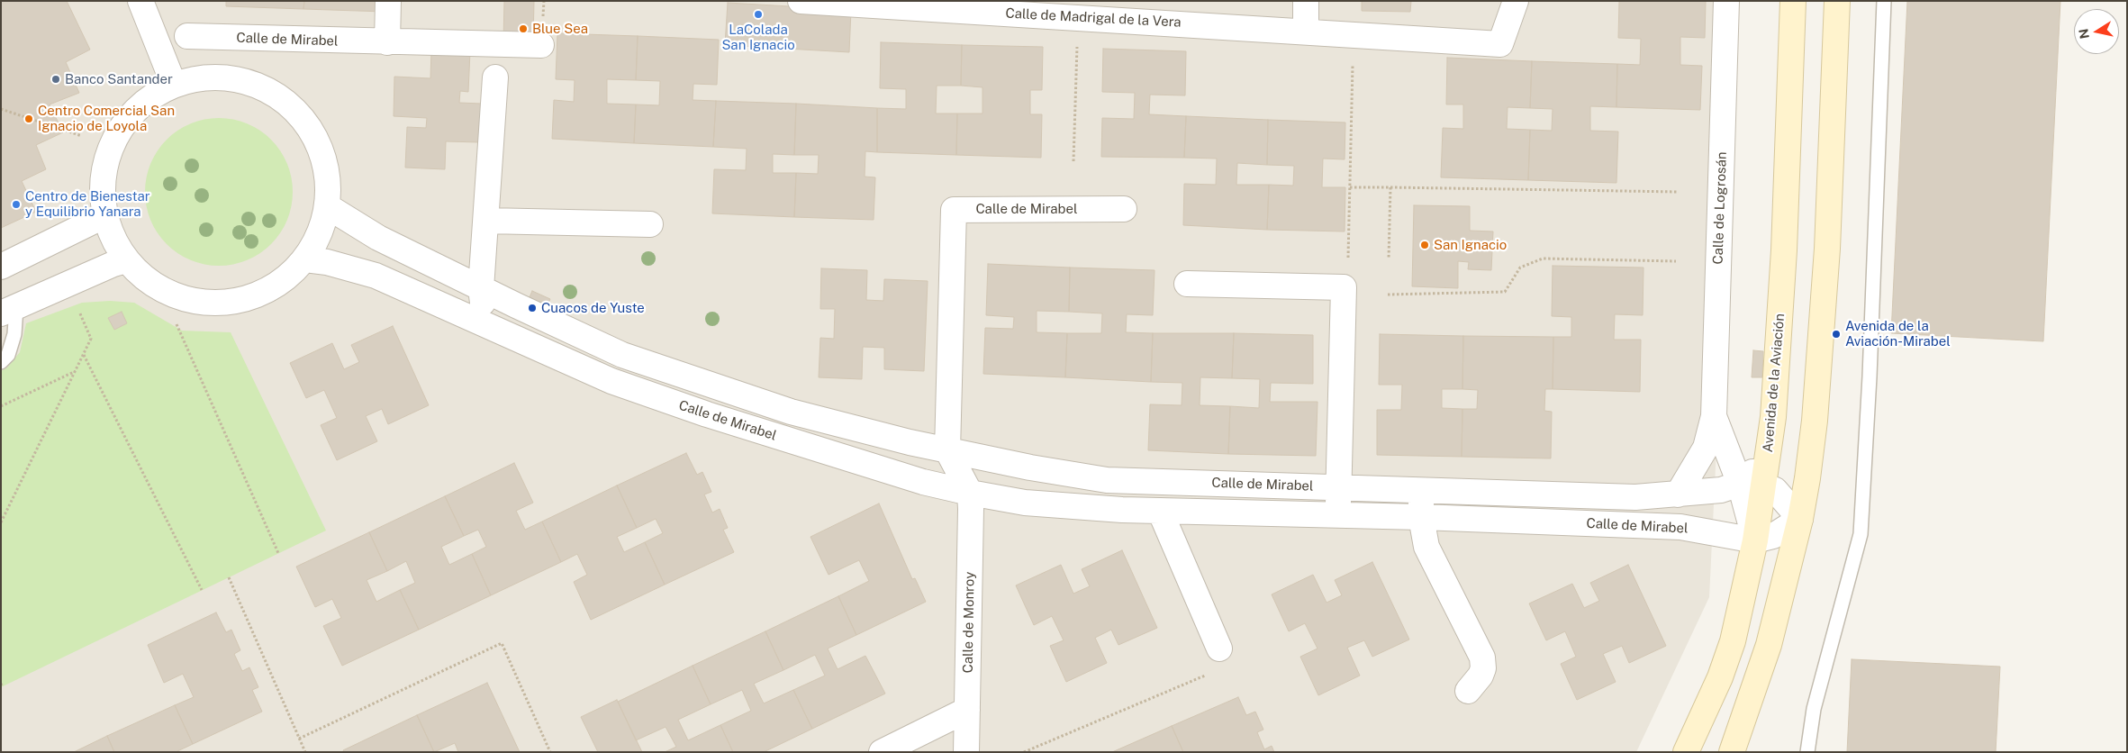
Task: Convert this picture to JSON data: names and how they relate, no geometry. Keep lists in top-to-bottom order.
{
  "streets": {
    "main road": ["Avenida de la Aviación"],
    "street": [
      "Calle de Madrigal de la Vera",
      "Calle de Mirabel",
      "Calle de Logrosán",
      "Calle de Monroy"
    ]
  },
  "crossings": [
    ["Calle de Mirabel", "Calle de Logrosán"],
    ["Calle de Mirabel", "Avenida de la Aviación"],
    ["Calle de Mirabel", "Calle de Monroy"],
    ["Calle de Logrosán", "Avenida de la Aviación"]
  ],
  "places": [
    "LaColada San Ignacio",
    "Blue Sea",
    "Banco Santander",
    "Centro Comercial San Ignacio de Loyola",
    "Centro de Bienestar y Equilibrio Yanara",
    "San Ignacio",
    "Cuacos de Yuste",
    "Avenida de la Aviación-Mirabel"
  ],
  "north": "left"
}
